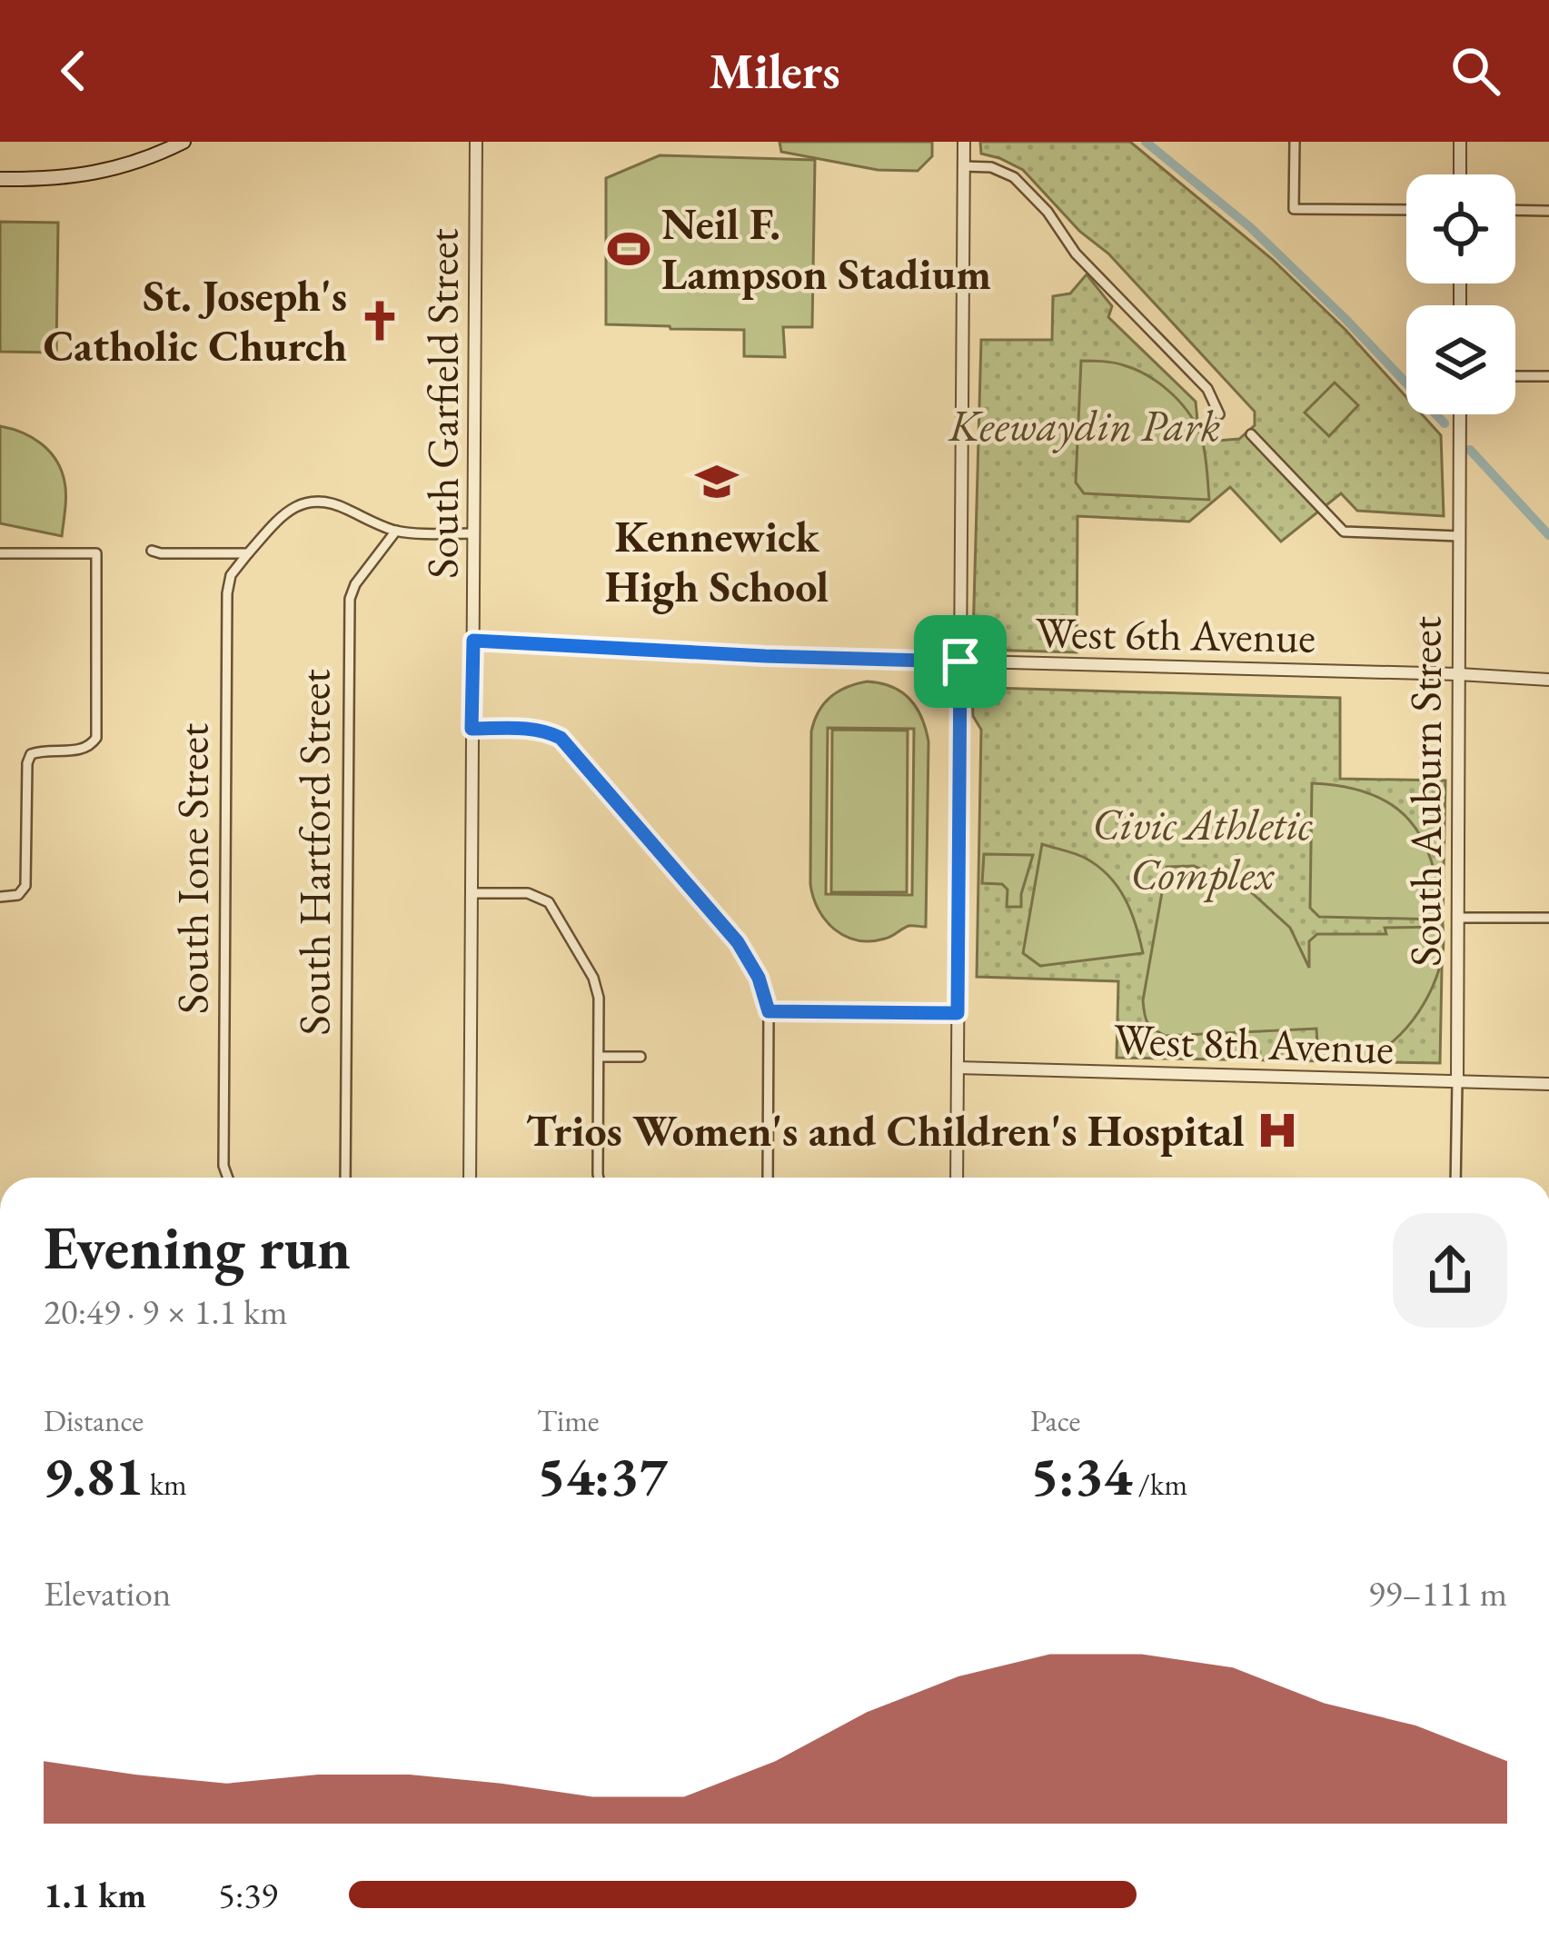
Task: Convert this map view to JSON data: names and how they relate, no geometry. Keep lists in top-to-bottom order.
{
  "streets": {
    "street": [
      "South Garfield Street",
      "West 6th Avenue",
      "South Auburn Street",
      "South Hartford Street",
      "South Ione Street",
      "West 8th Avenue"
    ]
  },
  "crossings": [
    ["South Garfield Street", "West 6th Avenue"],
    ["West 6th Avenue", "South Auburn Street"],
    ["South Auburn Street", "West 8th Avenue"],
    ["South Hartford Street", "South Ione Street"]
  ],
  "parks": ["Keewaydin Park", "Civic Athletic Complex"],
  "places": {
    "sports": ["Neil F. Lampson Stadium"],
    "church": ["St. Joseph's Catholic Church"],
    "school or university": ["Kennewick High School"],
    "hospital": ["Trios Women's and Children's Hospital"]
  },
  "page": {
    "header": "Milers",
    "heading": ["Evening run", "20:49 · 9 × 1.1 km"],
    "stats": [
      ["Distance", "9.81 km"],
      ["Time", "54:37"],
      ["Pace", "5:34 /km"]
    ],
    "chart": ["Elevation", "99–111 m"],
    "list": [
      {
        "name": "1.1 km",
        "note": "5:39"
      }
    ]
  }
}
